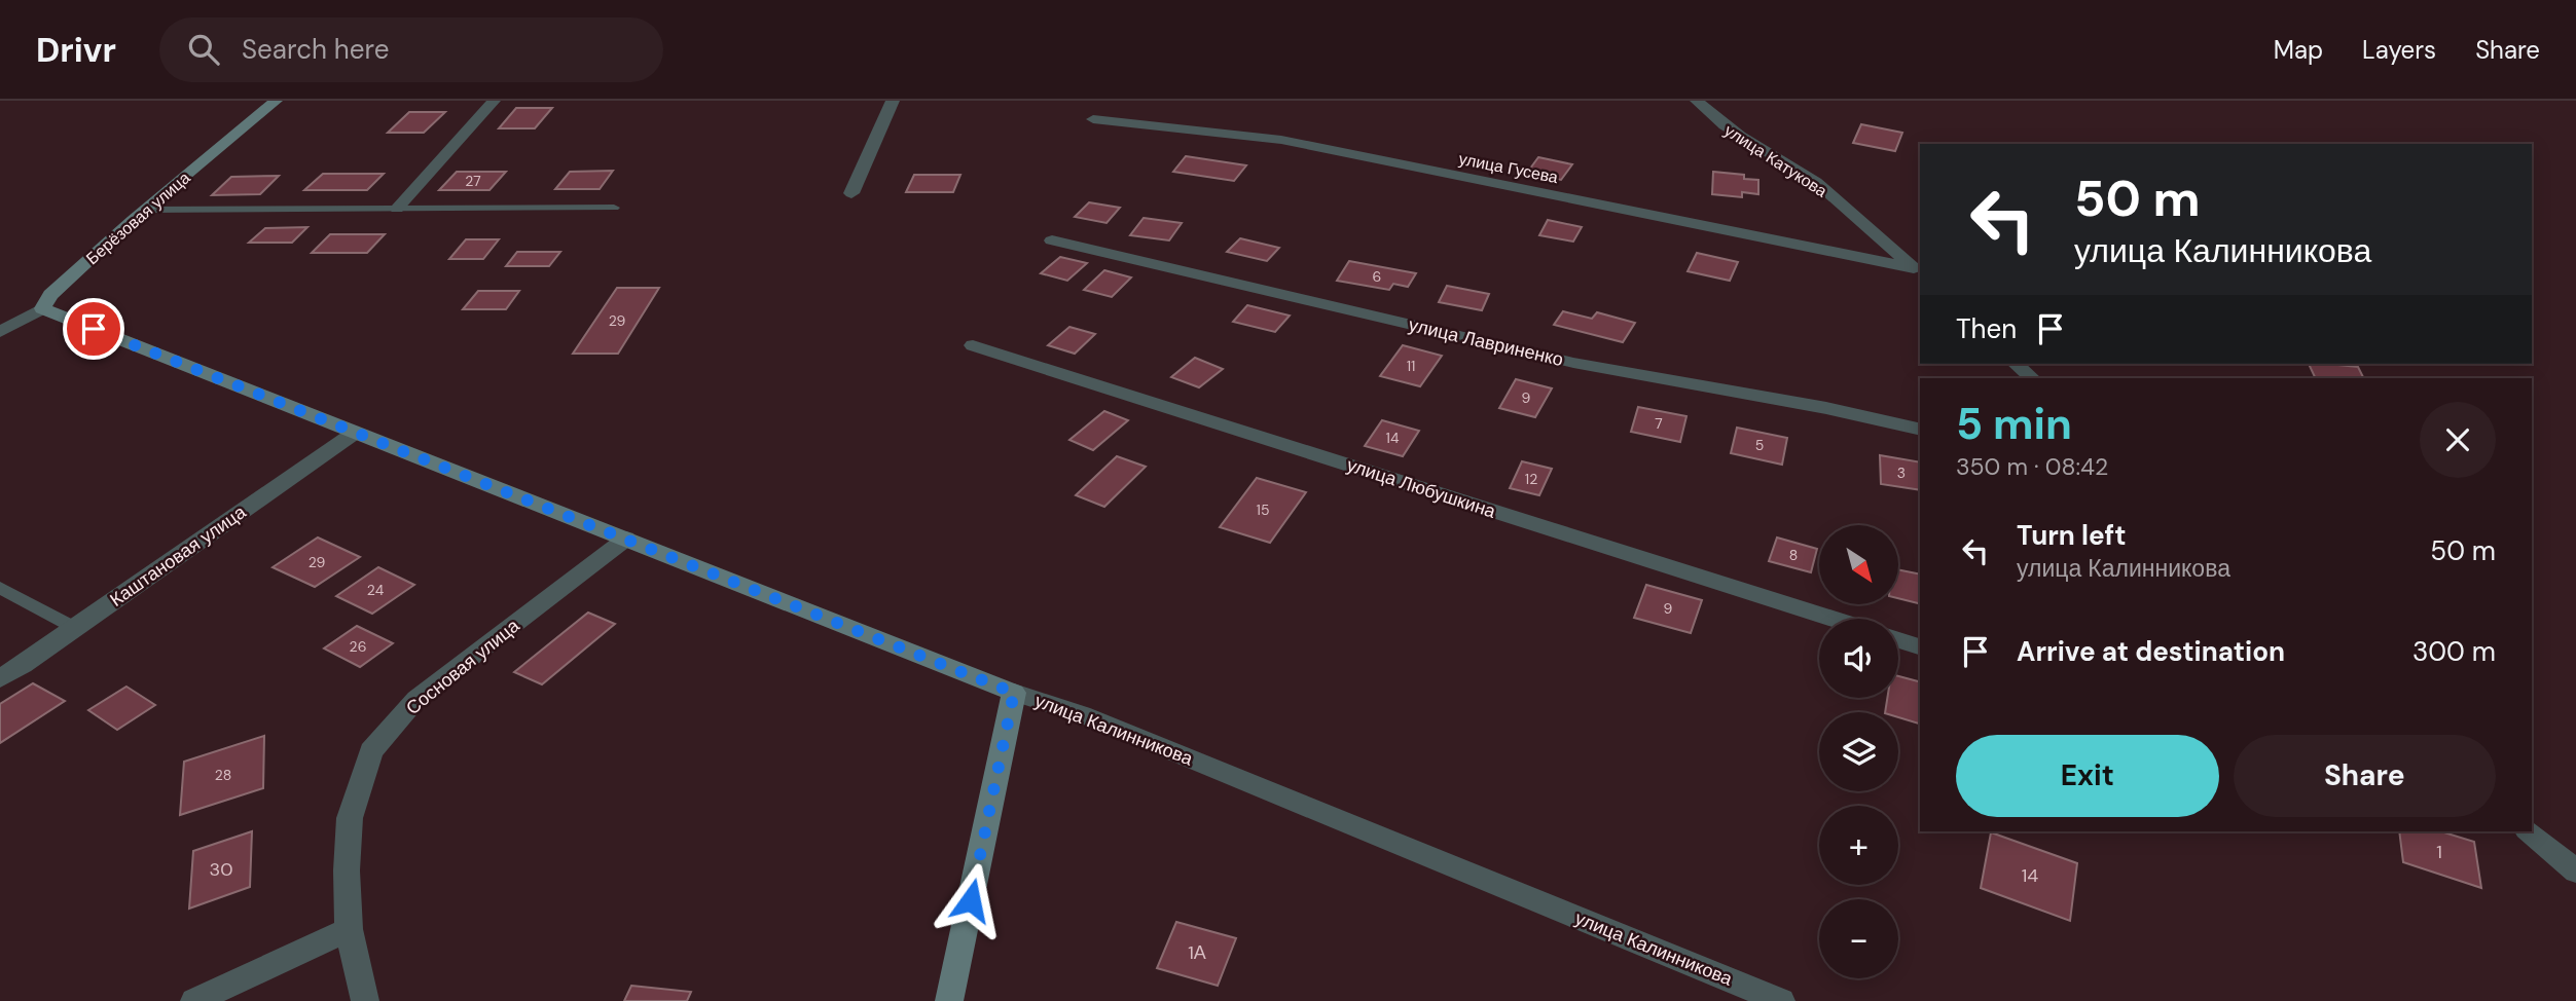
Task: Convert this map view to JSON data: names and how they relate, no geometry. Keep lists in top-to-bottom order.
{
  "streets": {
    "main road": ["Берёзовая улица", "улица Калинникова"],
    "street": [
      "улица Катукова",
      "улица Гусева",
      "улица Лавриненко",
      "улица Любушкина",
      "Каштановая улица",
      "Сосновая улица"
    ]
  },
  "crossings": [
    ["улица Катукова", "улица Гусева"],
    ["Берёзовая улица", "улица Калинникова"],
    ["Каштановая улица", "улица Калинникова"],
    ["Сосновая улица", "улица Калинникова"]
  ],
  "house_numbers": [
    "27",
    "6",
    "29",
    "11",
    "9",
    "7",
    "14",
    "5",
    "3",
    "12",
    "15",
    "8",
    "29",
    "24",
    "9",
    "26",
    "28",
    "1",
    "30",
    "14",
    "1А"
  ],
  "north": "bottom right",
  "page": {
    "header": "Drivr",
    "search": "Search here",
    "nav": ["Map", "Layers", "Share"],
    "turn": ["50 m", "улица Калинникова"],
    "then": "Then",
    "heading": ["5 min", "350 m · 08:42"],
    "list": [
      {
        "name": "Turn left",
        "note": "улица Калинникова",
        "value": "50 m"
      },
      {
        "name": "Arrive at destination",
        "value": "300 m"
      }
    ],
    "map_buttons": ["+", "−"],
    "buttons": ["Exit", "Share"]
  }
}
